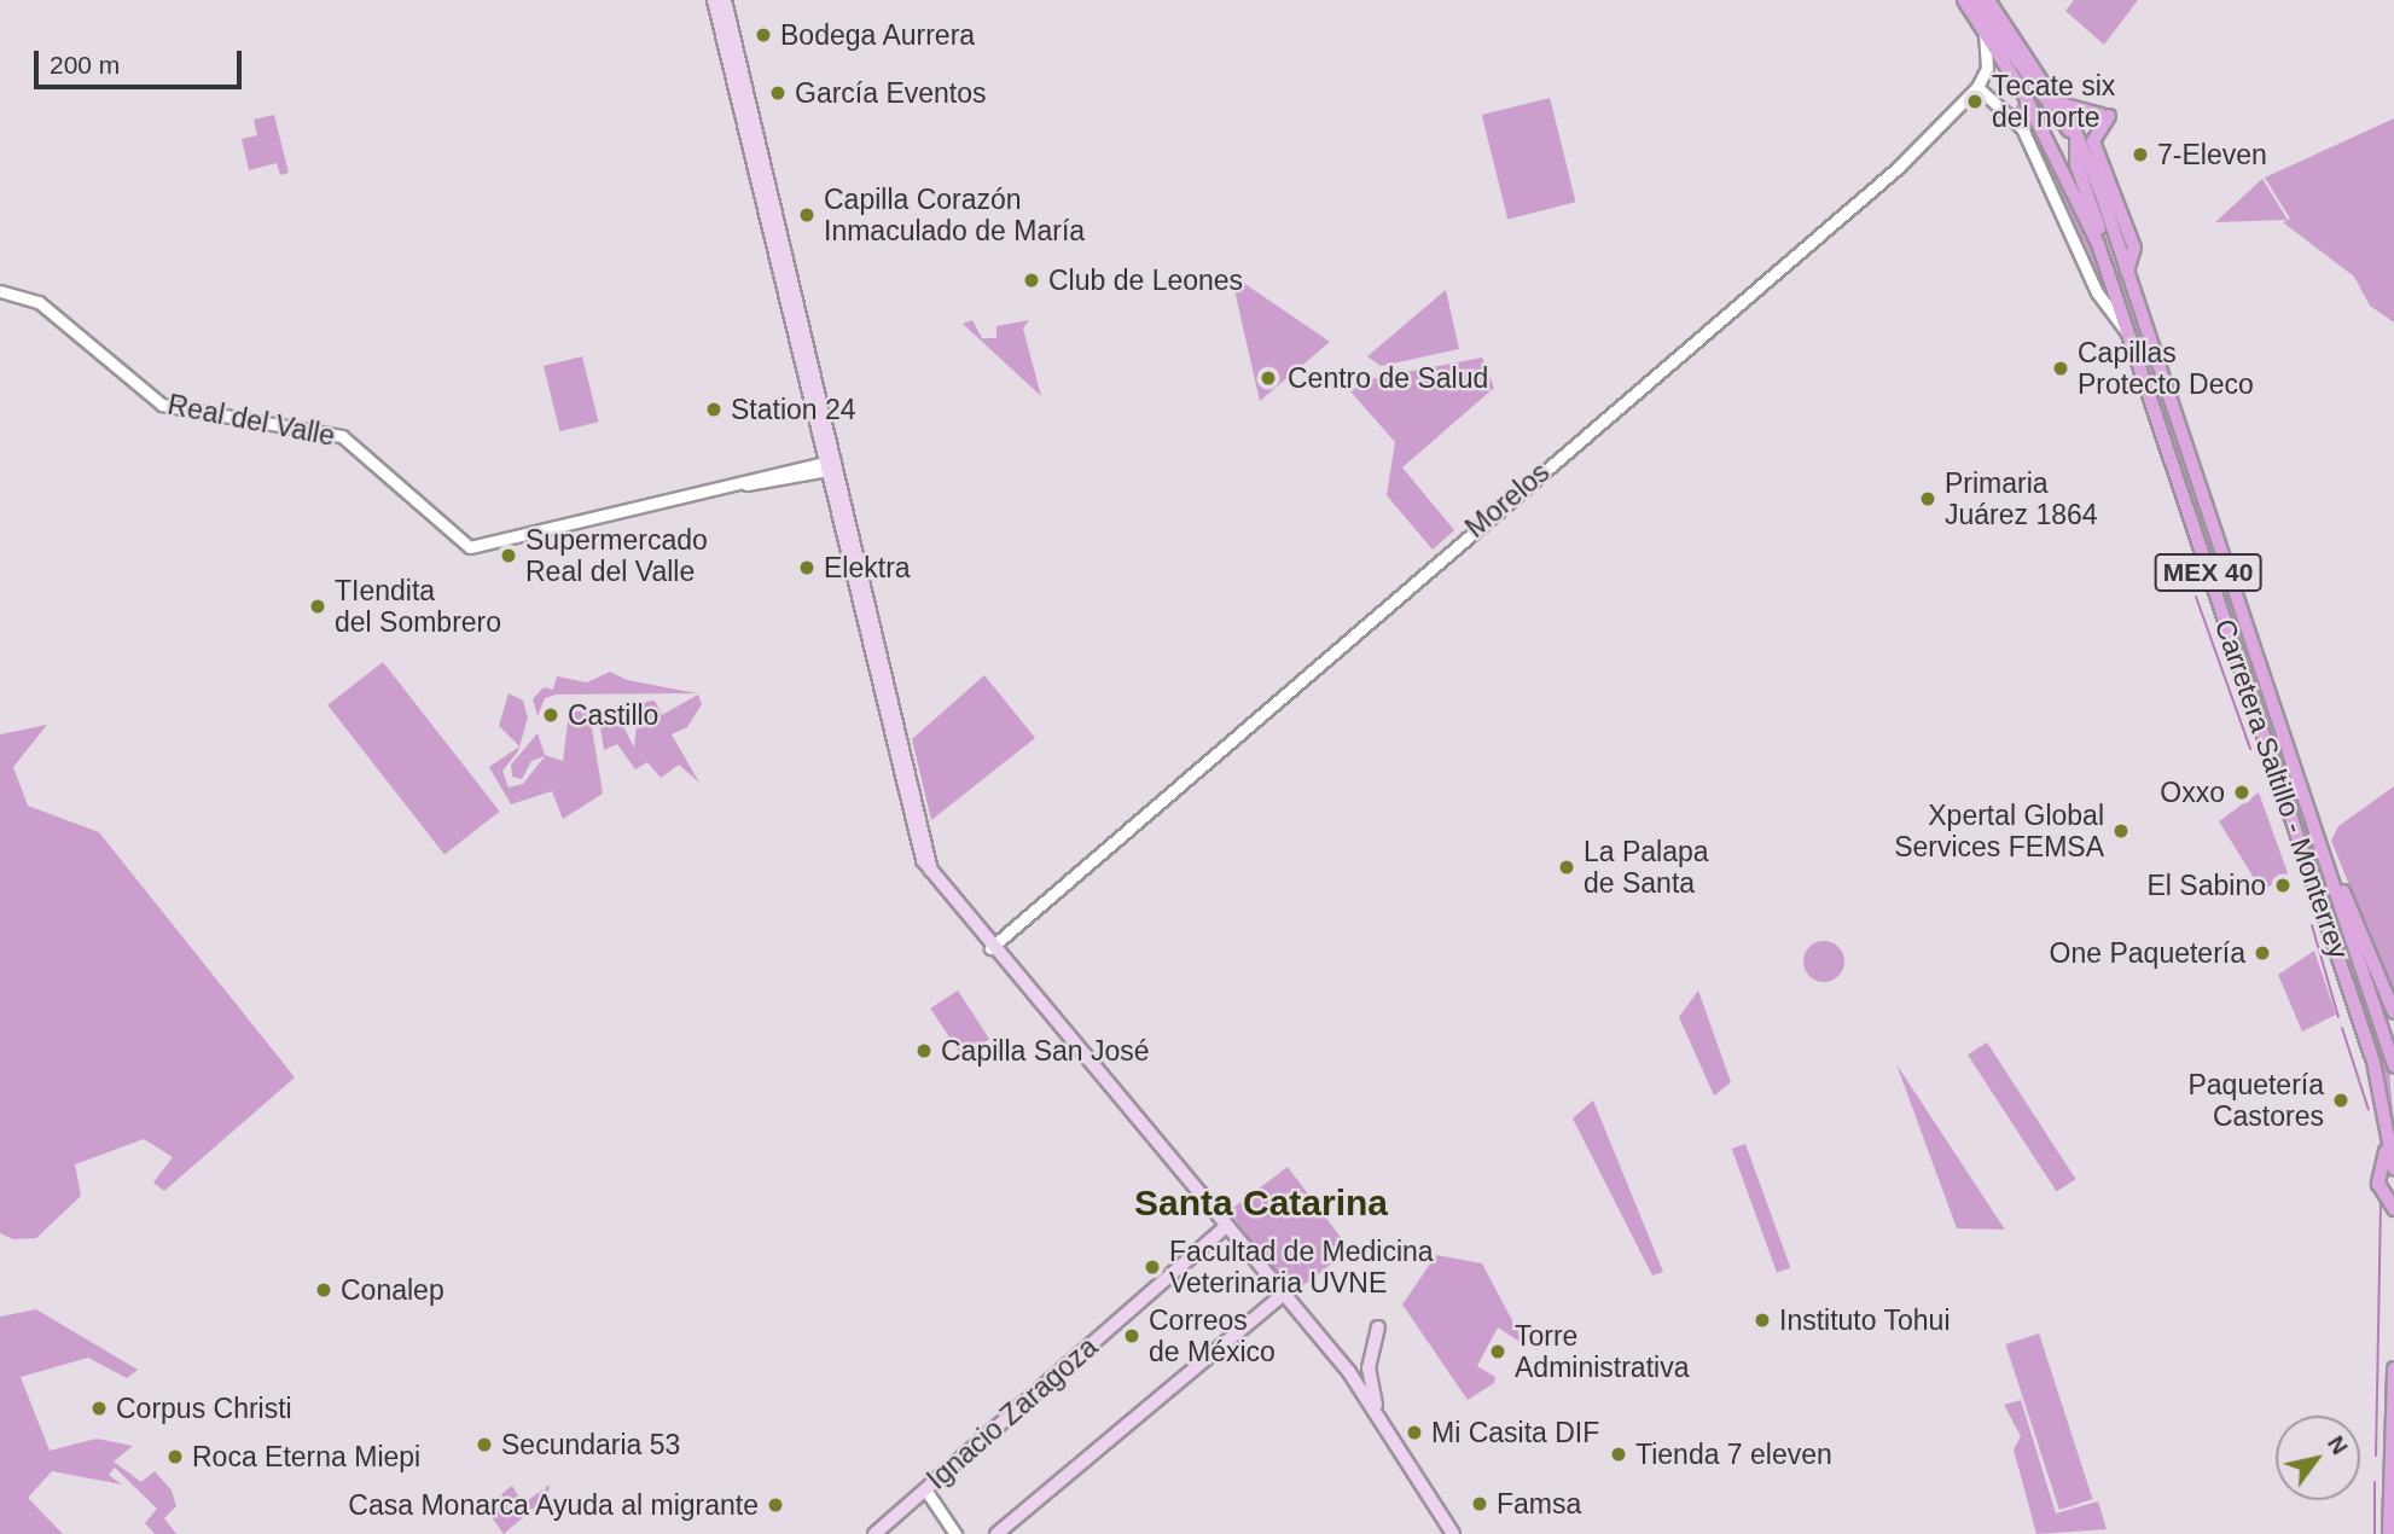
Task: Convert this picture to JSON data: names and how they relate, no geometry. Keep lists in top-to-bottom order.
{
  "streets": {
    "main road": ["MEX 40", "Carretera Saltillo - Monterrey", "Ignacio Zaragoza"],
    "street": ["Real del Valle", "Morelos"]
  },
  "districts": ["Santa Catarina"],
  "places": [
    "Bodega Aurrera",
    "García Eventos",
    "Tecate six del norte",
    "7-Eleven",
    "Capilla Corazón Inmaculado de María",
    "Club de Leones",
    "Capillas Protecto Deco",
    "Centro de Salud",
    "Station 24",
    "Primaria Juárez 1864",
    "Supermercado Real del Valle",
    "Elektra",
    "TIendita del Sombrero",
    "Castillo",
    "Oxxo",
    "Xpertal Global Services FEMSA",
    "La Palapa de Santa",
    "El Sabino",
    "One Paquetería",
    "Capilla San José",
    "Paquetería Castores",
    "Facultad de Medicina Veterinaria UVNE",
    "Conalep",
    "Instituto Tohui",
    "Correos de México",
    "Torre Administrativa",
    "Corpus Christi",
    "Mi Casita DIF",
    "Secundaria 53",
    "Tienda 7 eleven",
    "Roca Eterna Miepi",
    "Famsa",
    "Casa Monarca Ayuda al migrante"
  ],
  "scale_bar": "200 m",
  "north": "top right"
}
